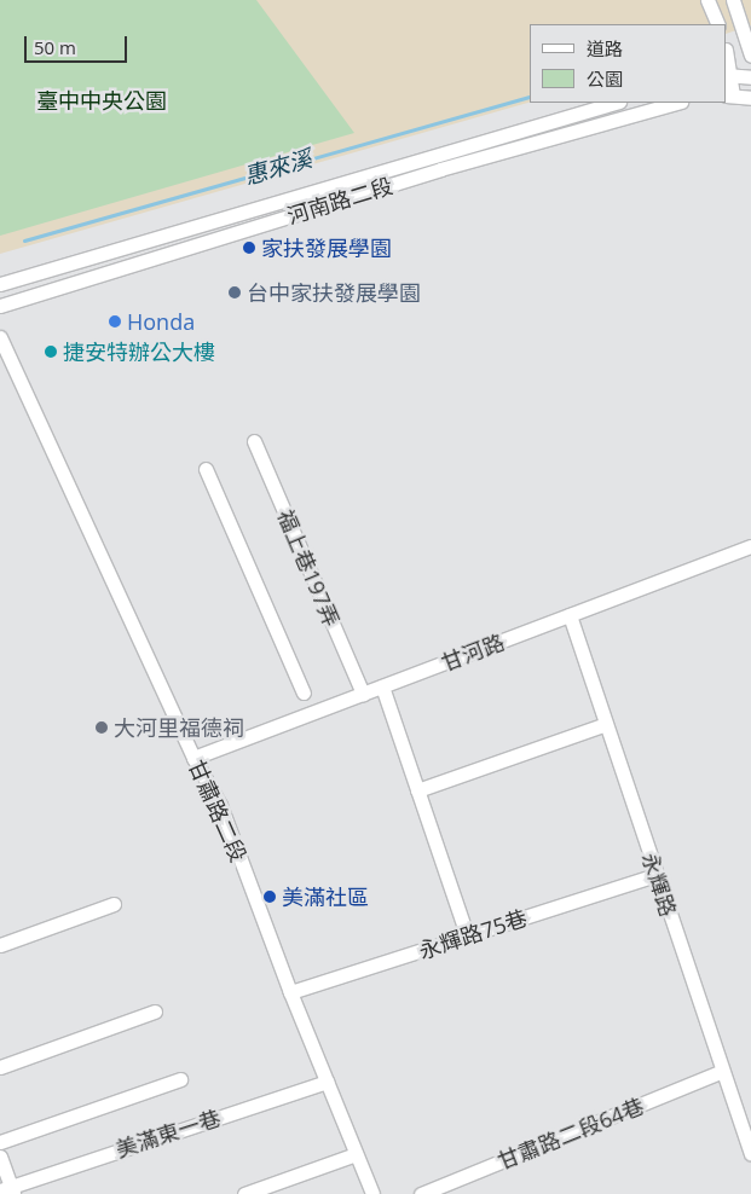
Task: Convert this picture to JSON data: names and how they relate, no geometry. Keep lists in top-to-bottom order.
{
  "streets": {
    "street": [
      "河南路二段",
      "福上巷197弄",
      "甘河路",
      "甘肅路二段",
      "永輝路",
      "永輝路75巷",
      "美滿東一巷",
      "甘肅路二段64巷"
    ]
  },
  "crossings": [
    ["福上巷197弄", "甘河路"],
    ["甘河路", "甘肅路二段"],
    ["甘河路", "永輝路"],
    ["甘肅路二段", "永輝路75巷"],
    ["甘肅路二段", "美滿東一巷"],
    ["永輝路", "永輝路75巷"],
    ["永輝路", "甘肅路二段64巷"]
  ],
  "water": ["惠來溪"],
  "parks": ["臺中中央公園"],
  "places": [
    "家扶發展學園",
    "台中家扶發展學園",
    "Honda",
    "捷安特辦公大樓",
    "大河里福德祠",
    "美滿社區"
  ],
  "legend": ["道路", "公園"],
  "scale_bar": "50 m"
}
